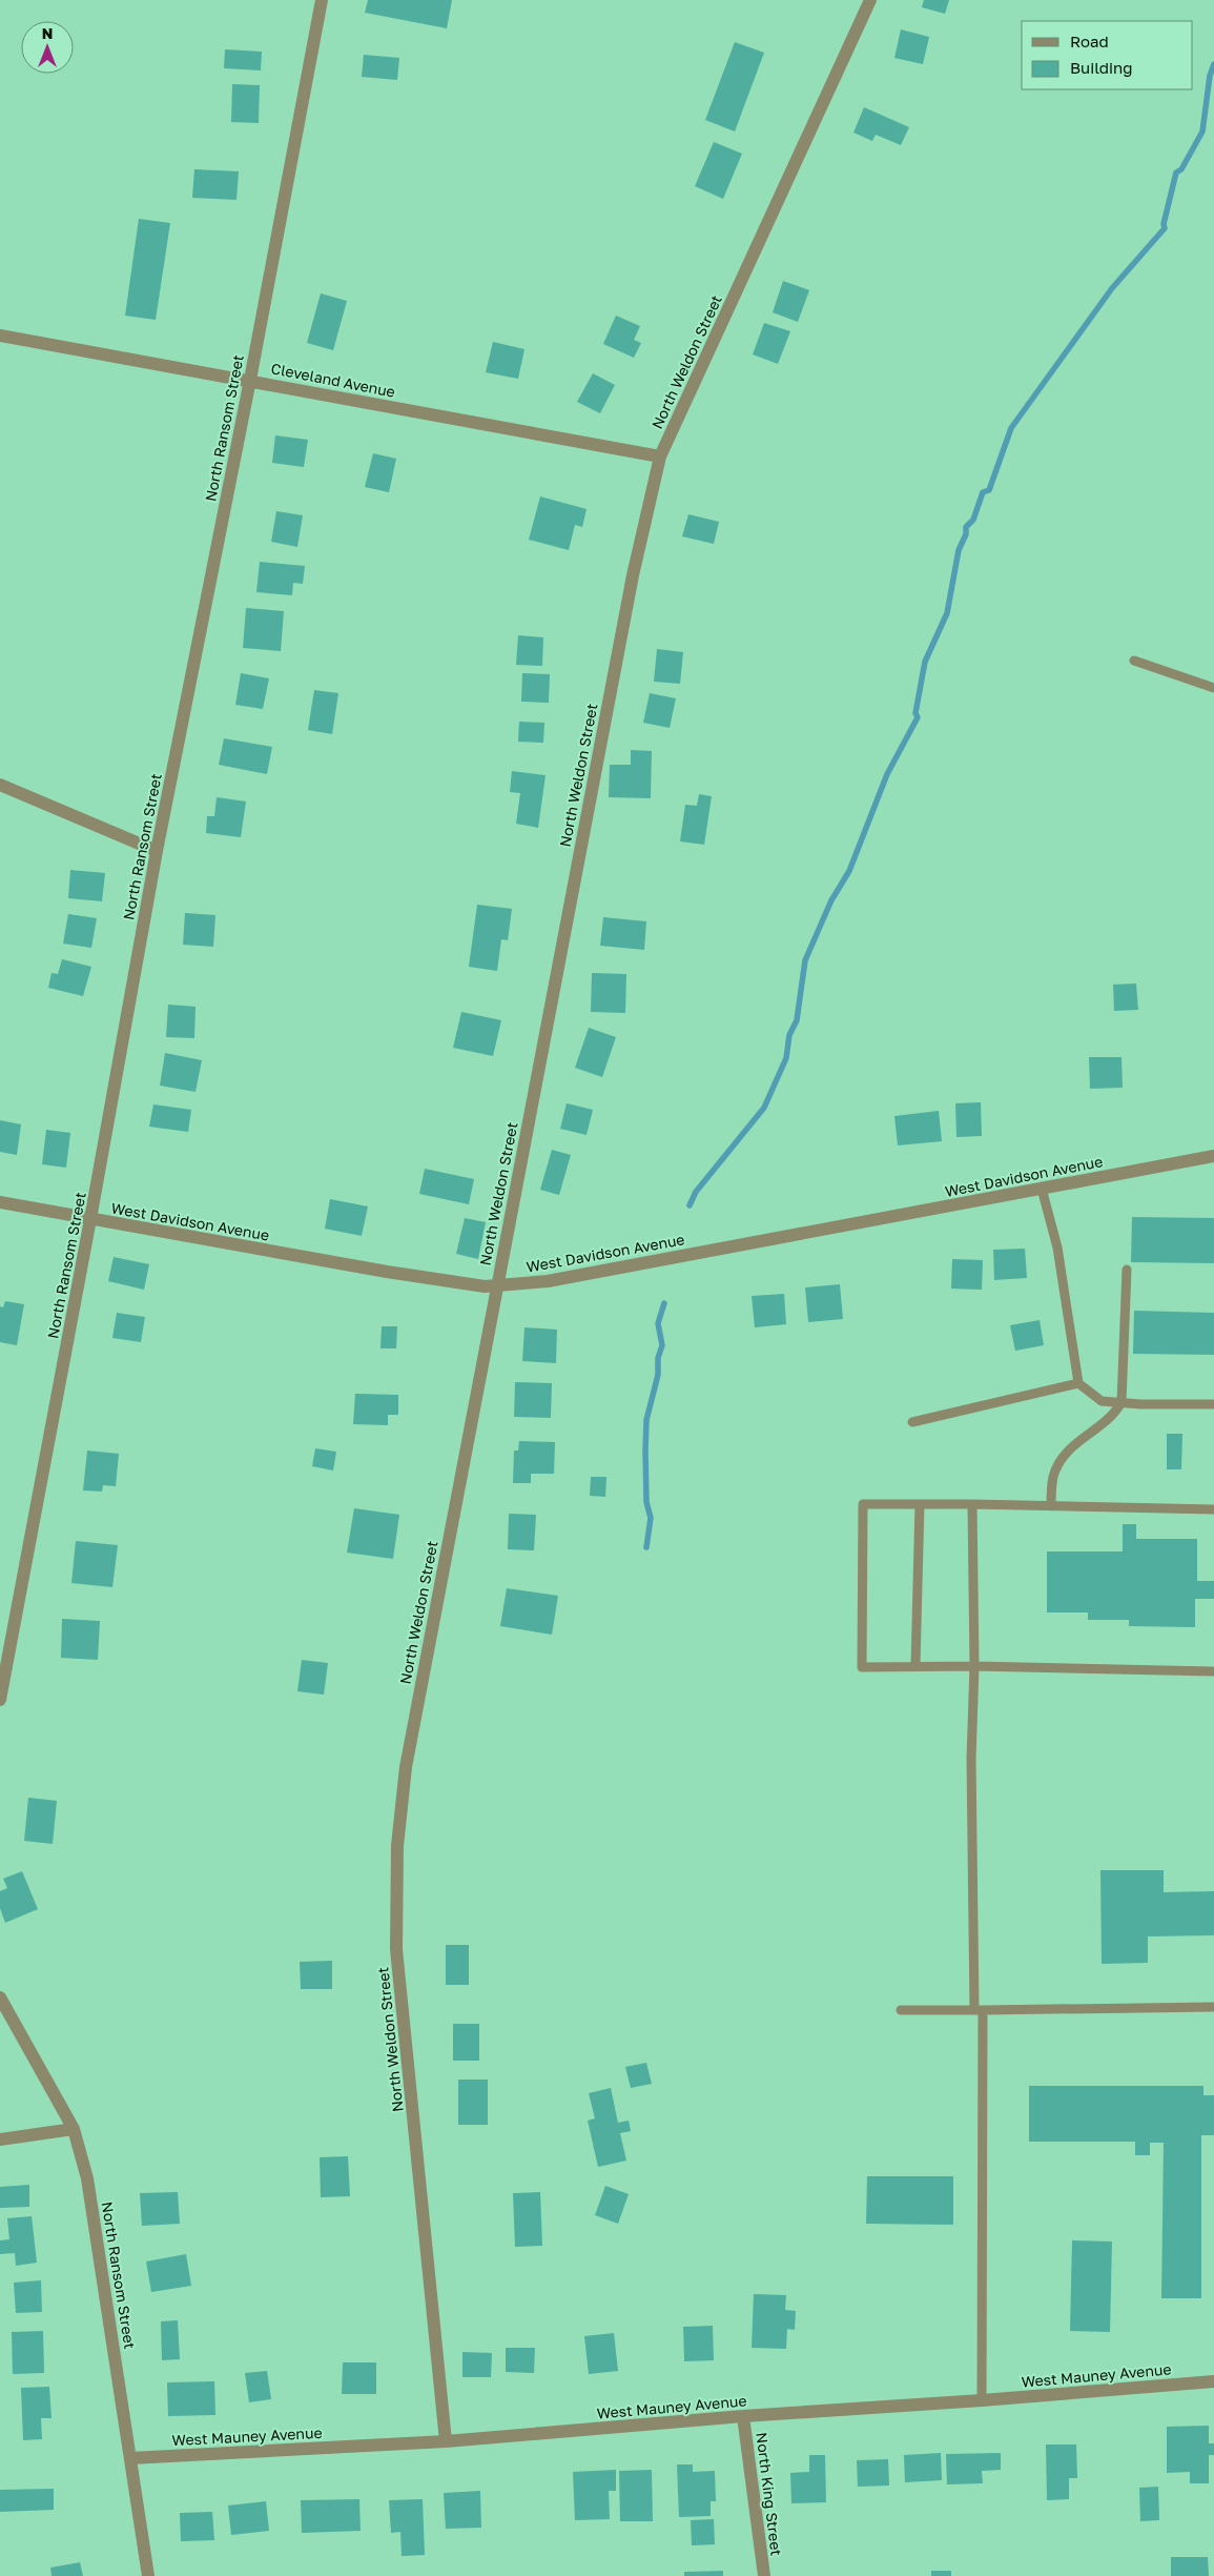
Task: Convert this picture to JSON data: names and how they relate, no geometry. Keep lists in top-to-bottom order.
{
  "streets": {
    "street": [
      "North Weldon Street",
      "Cleveland Avenue",
      "North Ransom Street",
      "West Davidson Avenue",
      "West Mauney Avenue",
      "North King Street"
    ]
  },
  "crossings": [
    ["North Weldon Street", "Cleveland Avenue"],
    ["North Weldon Street", "West Davidson Avenue"],
    ["North Weldon Street", "West Mauney Avenue"],
    ["Cleveland Avenue", "North Ransom Street"],
    ["North Ransom Street", "West Davidson Avenue"],
    ["North Ransom Street", "West Mauney Avenue"],
    ["West Mauney Avenue", "North King Street"]
  ],
  "legend": ["Road", "Building"],
  "north": "top"
}
